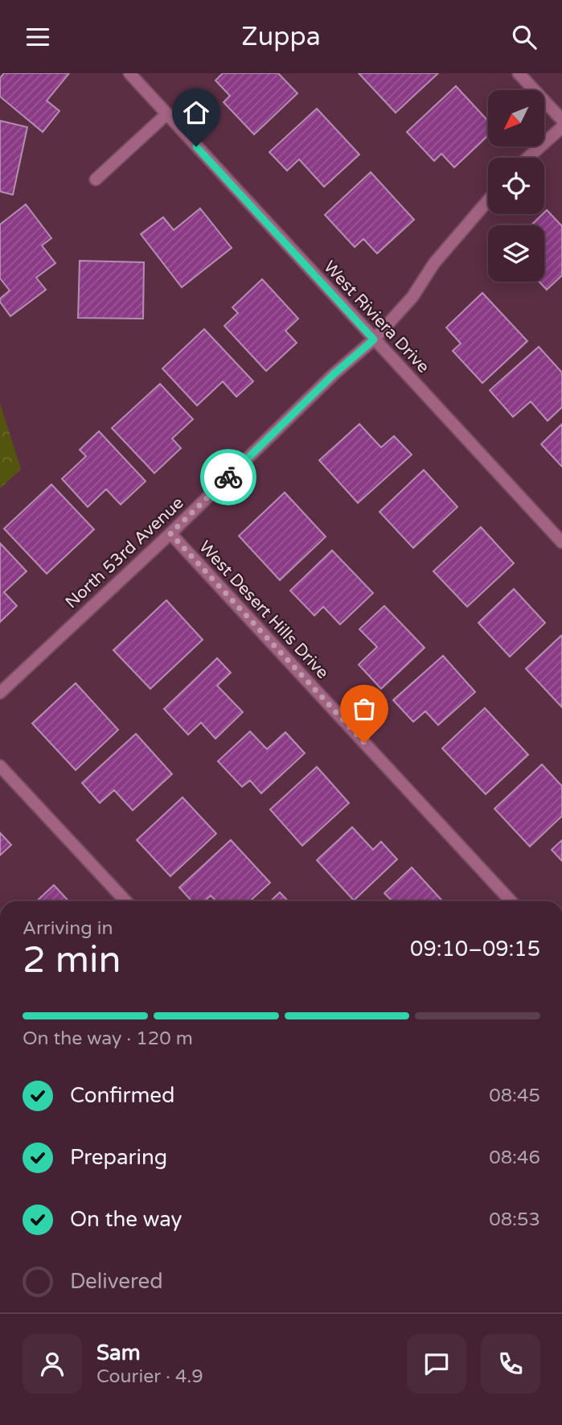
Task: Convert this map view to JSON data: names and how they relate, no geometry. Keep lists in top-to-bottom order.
{
  "streets": {
    "street": ["West Riviera Drive", "North 53rd Avenue", "West Desert Hills Drive"]
  },
  "crossings": [
    ["West Riviera Drive", "North 53rd Avenue"],
    ["North 53rd Avenue", "West Desert Hills Drive"]
  ],
  "north": "bottom left",
  "page": {
    "header": "Zuppa",
    "heading": ["2 min", "Arriving in", "09:10–09:15"],
    "panel": ["Sam", "Courier · 4.9"],
    "bar": "On the way · 120 m",
    "list": [
      ["Confirmed", "08:45"],
      ["Preparing", "08:46"],
      ["On the way", "08:53"],
      "Delivered"
    ]
  }
}
